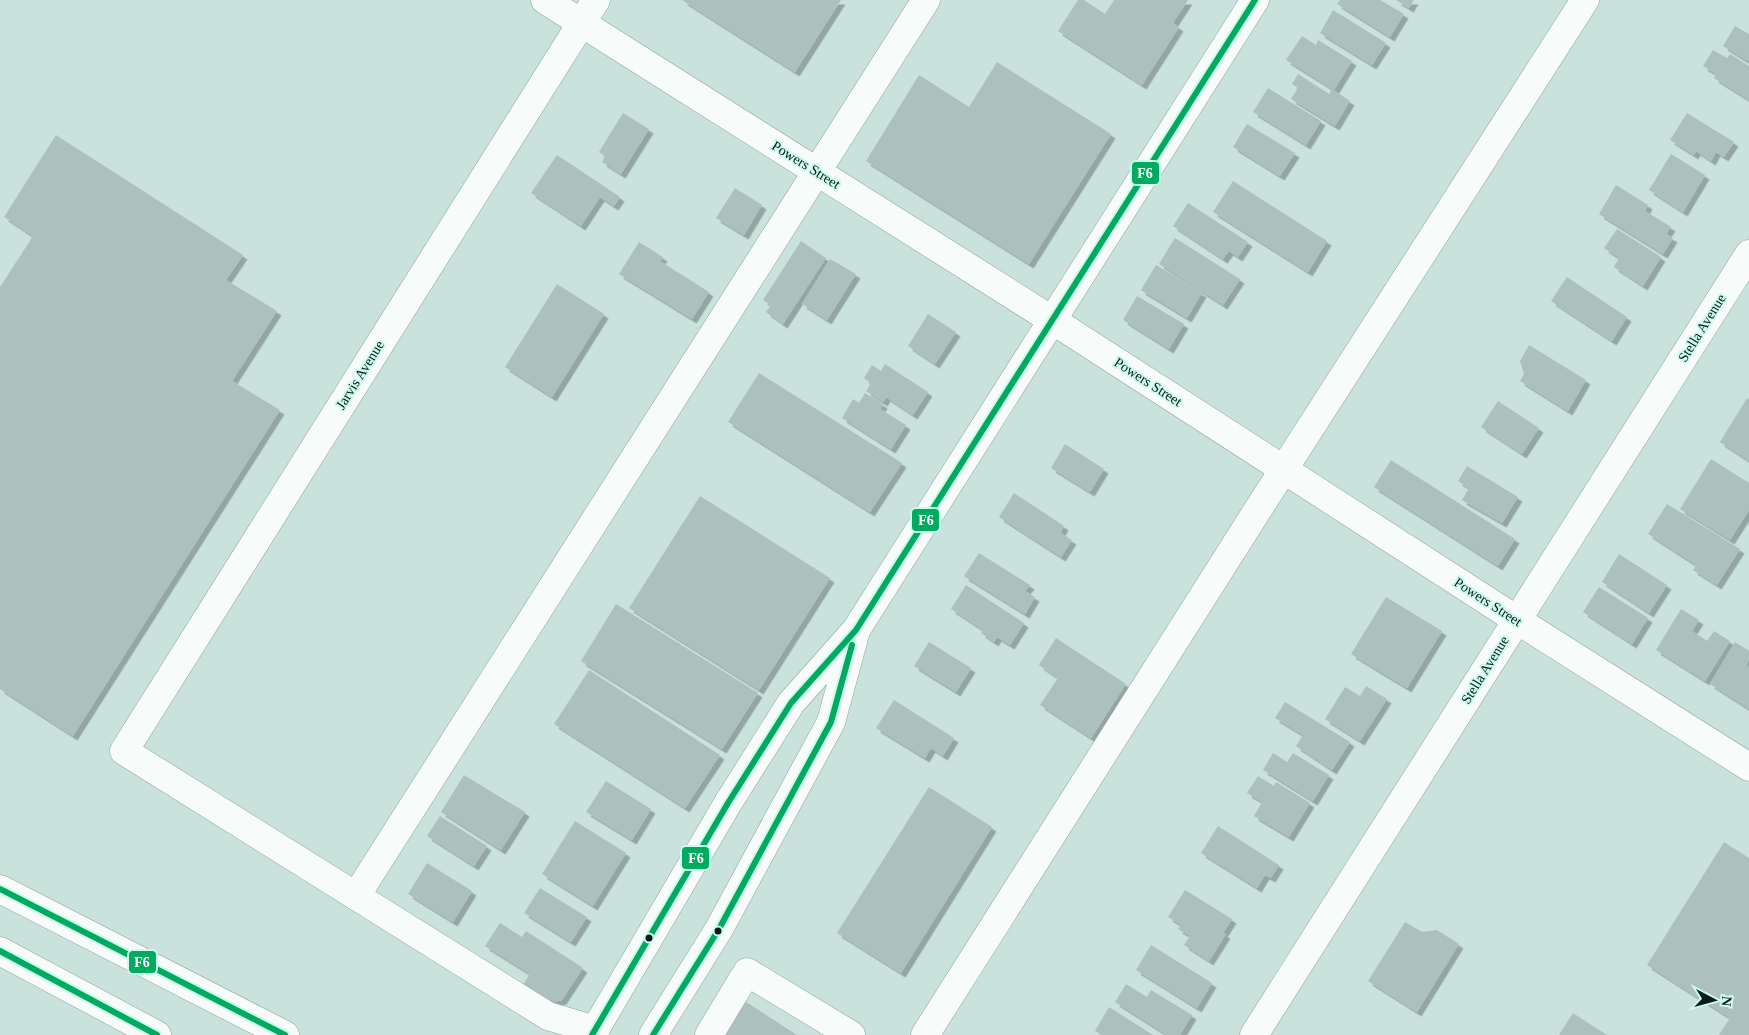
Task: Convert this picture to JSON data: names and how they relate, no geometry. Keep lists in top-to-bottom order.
{
  "streets": {
    "street": ["Powers Street", "Stella Avenue", "Jarvis Avenue"]
  },
  "crossings": [
    ["Powers Street", "Stella Avenue"],
    ["Powers Street", "Jarvis Avenue"]
  ],
  "lines": ["transit line F6"],
  "north": "right"
}
